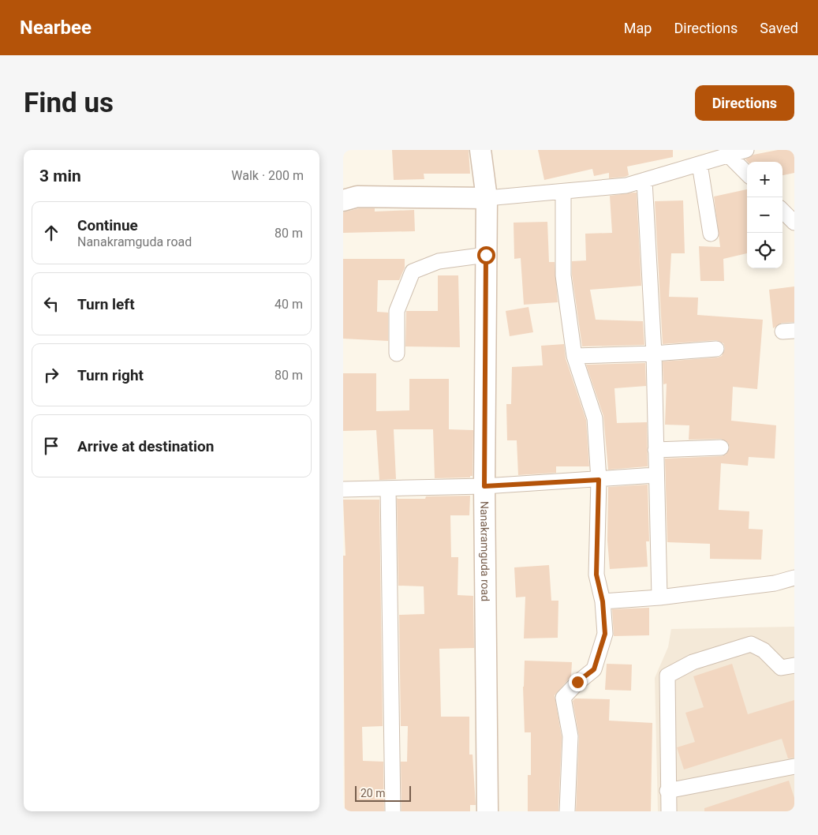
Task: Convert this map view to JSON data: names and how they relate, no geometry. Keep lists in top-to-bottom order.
{
  "streets": {
    "main road": ["Nanakramguda road"]
  },
  "scale_bar": "20 m",
  "page": {
    "header": "Nearbee",
    "nav": ["Map", "Directions", "Saved"],
    "buttons": "Directions",
    "title": "Find us",
    "heading": ["3 min", "Walk · 200 m"],
    "map_buttons": ["+", "−"],
    "list": [
      ["Continue", "Nanakramguda road", "80 m"],
      ["Turn left", "40 m"],
      ["Turn right", "80 m"],
      "Arrive at destination"
    ],
    "scale": "20 m"
  }
}
